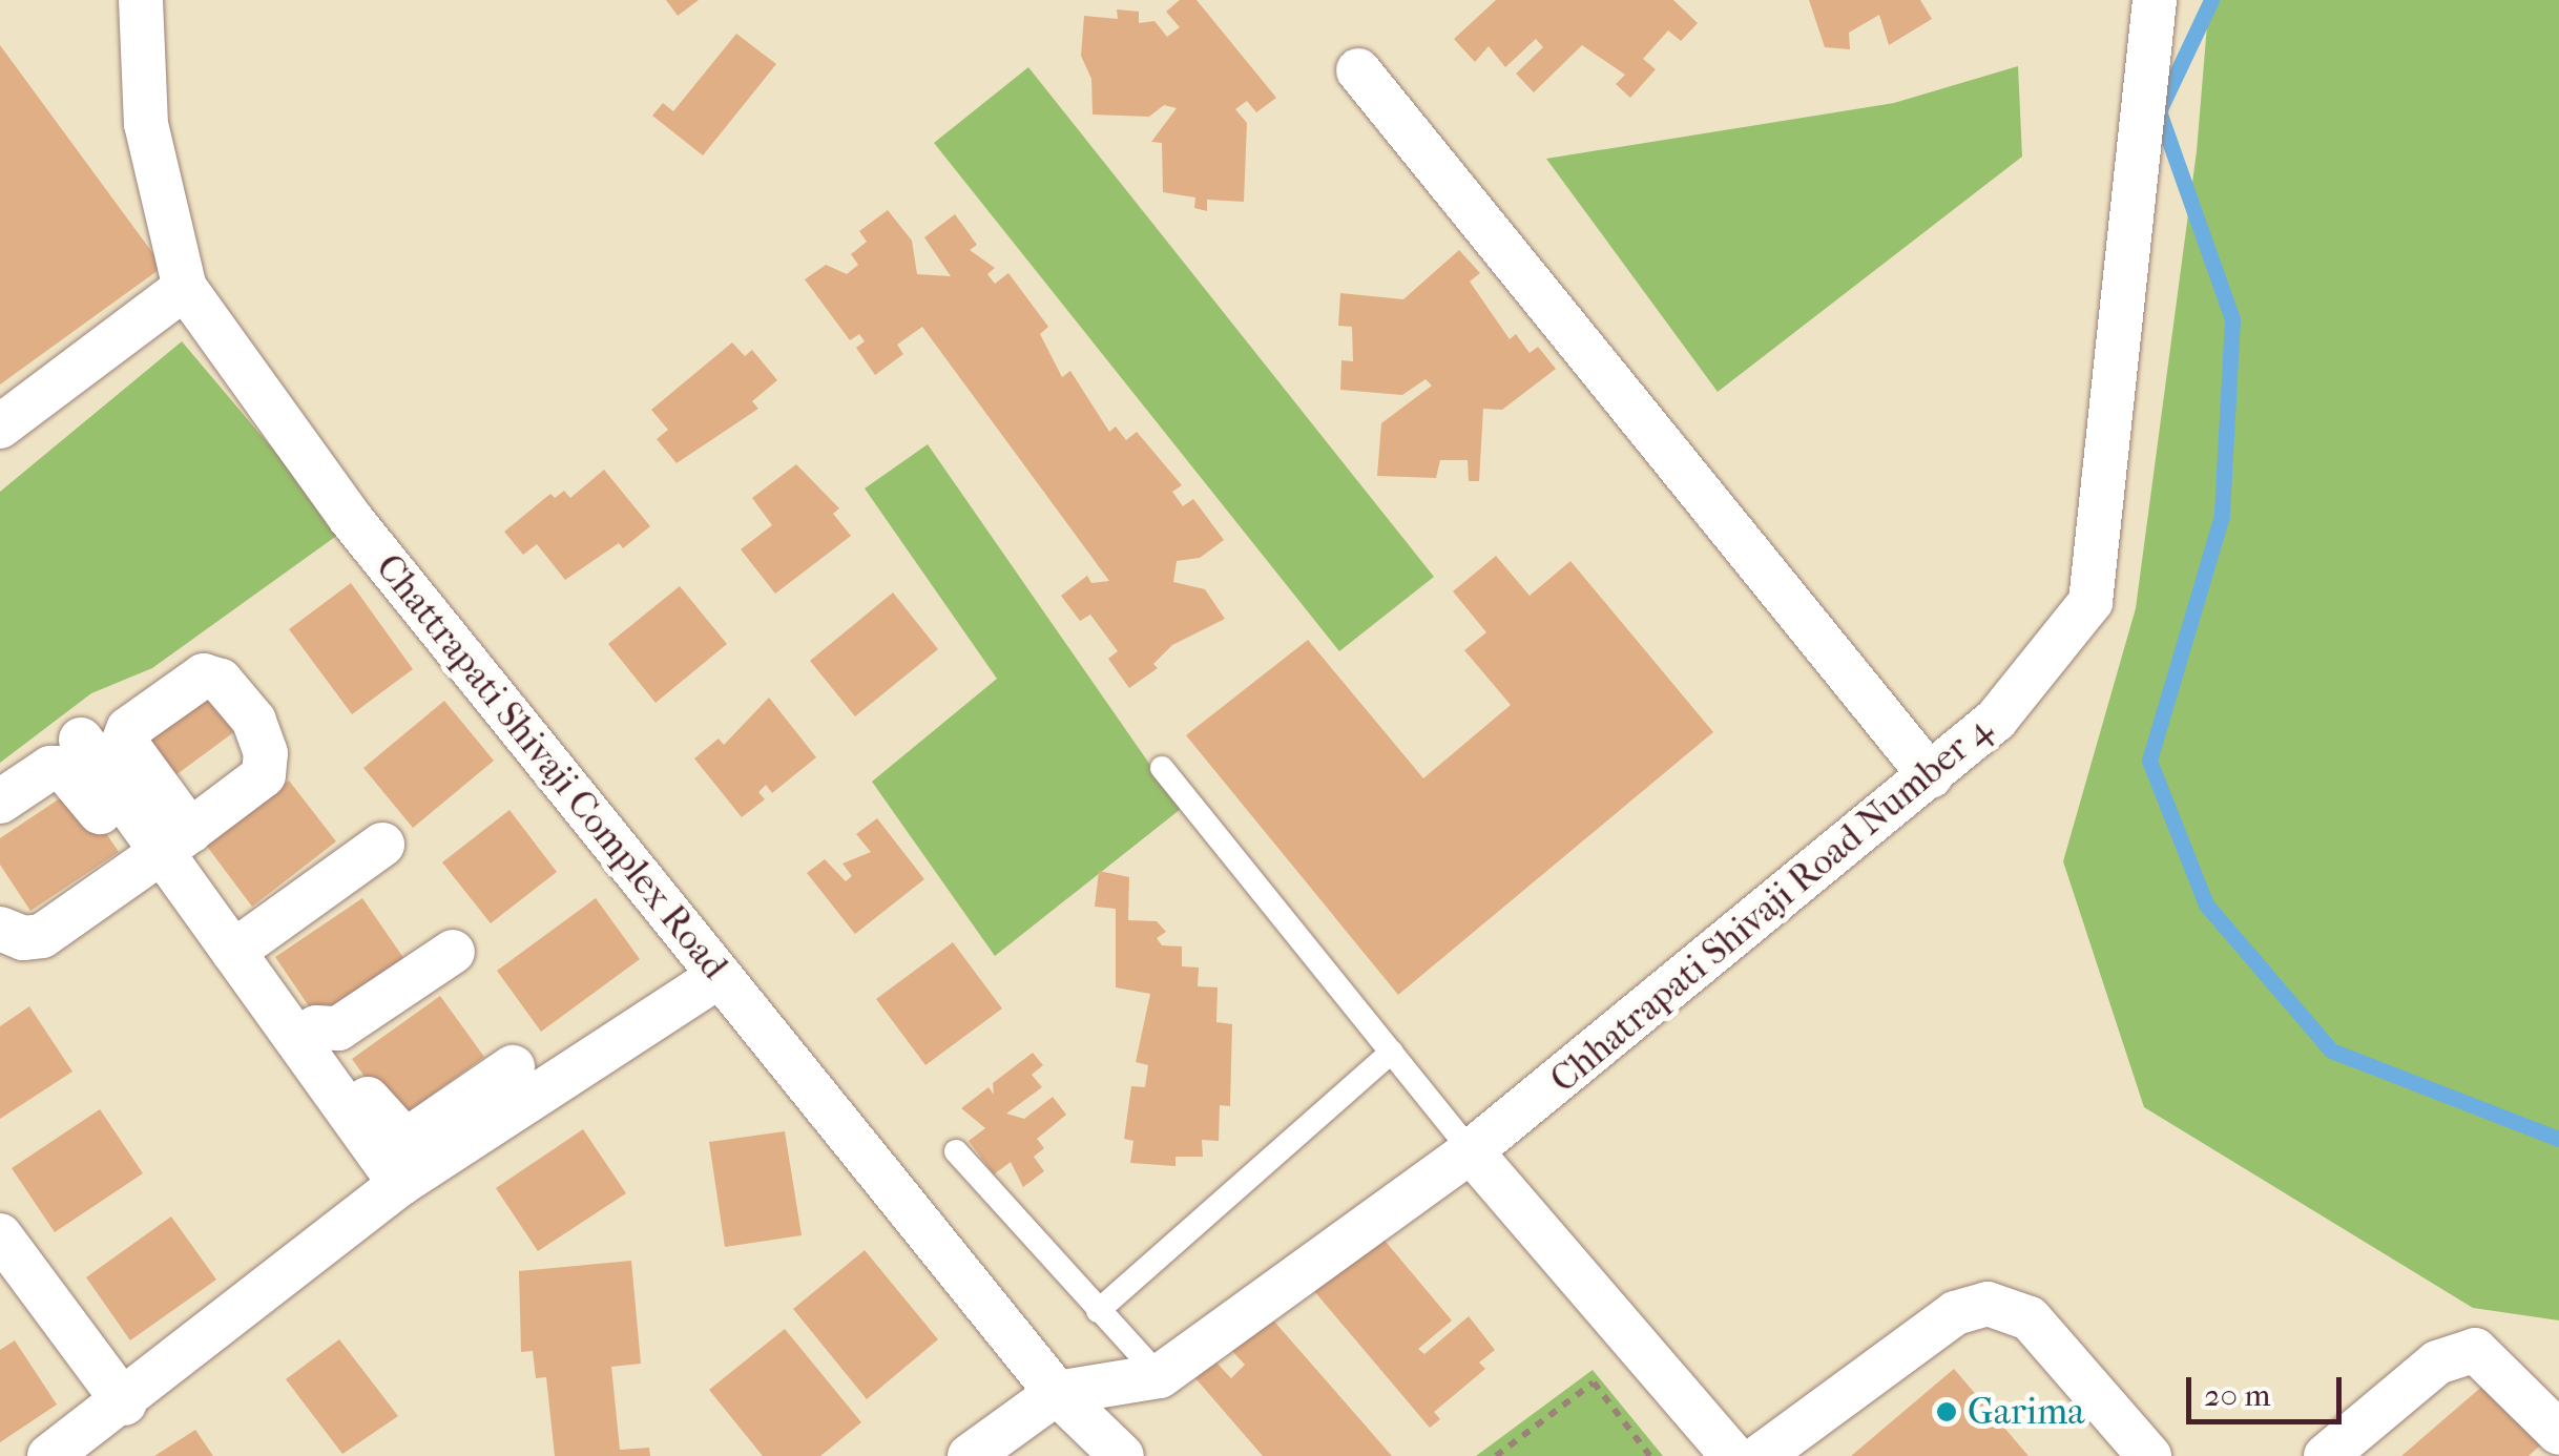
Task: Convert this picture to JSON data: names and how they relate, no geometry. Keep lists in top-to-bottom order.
{
  "streets": {
    "street": ["Chattrapati Shivaji Complex Road", "Chhatrapati Shivaji Road Number 4"]
  },
  "crossings": [
    ["Chattrapati Shivaji Complex Road", "Chhatrapati Shivaji Road Number 4"]
  ],
  "places": ["Garima"],
  "scale_bar": "20 m"
}
